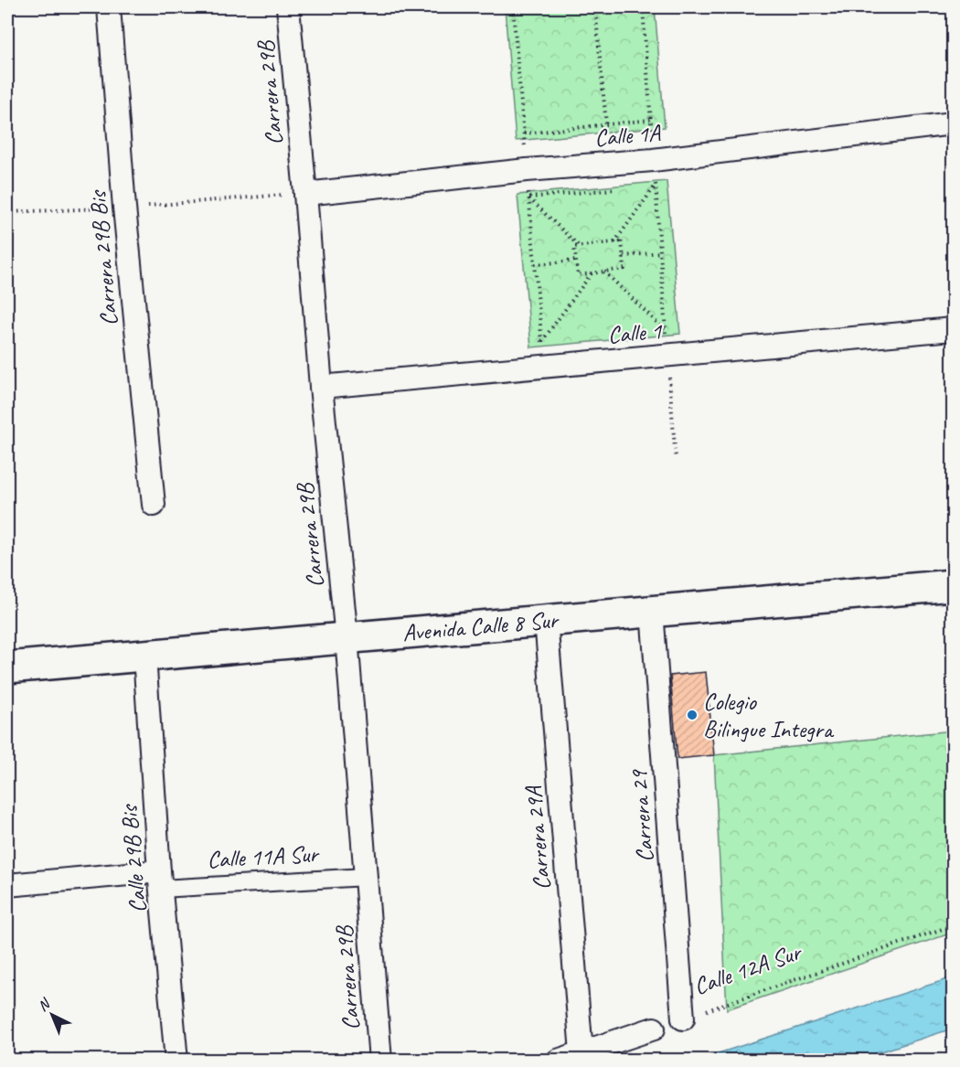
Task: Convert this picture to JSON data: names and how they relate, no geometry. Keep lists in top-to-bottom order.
{
  "streets": {
    "main road": ["Avenida Calle 8 Sur"],
    "street": [
      "Carrera 29B",
      "Calle 1A",
      "Carrera 29B Bis",
      "Calle 1",
      "Carrera 29",
      "Carrera 29A",
      "Calle 11A Sur",
      "Calle 29B Bis"
    ],
    "path": ["Calle 12A Sur"]
  },
  "crossings": [
    ["Carrera 29B", "Calle 1A"],
    ["Carrera 29B", "Calle 1"],
    ["Carrera 29B", "Avenida Calle 8 Sur"],
    ["Carrera 29B", "Calle 11A Sur"],
    ["Avenida Calle 8 Sur", "Carrera 29"],
    ["Avenida Calle 8 Sur", "Carrera 29A"],
    ["Avenida Calle 8 Sur", "Calle 29B Bis"],
    ["Carrera 29", "Calle 12A Sur"],
    ["Calle 11A Sur", "Calle 29B Bis"]
  ],
  "places": ["Colegio Bilingue Integra"],
  "north": "top left"
}
